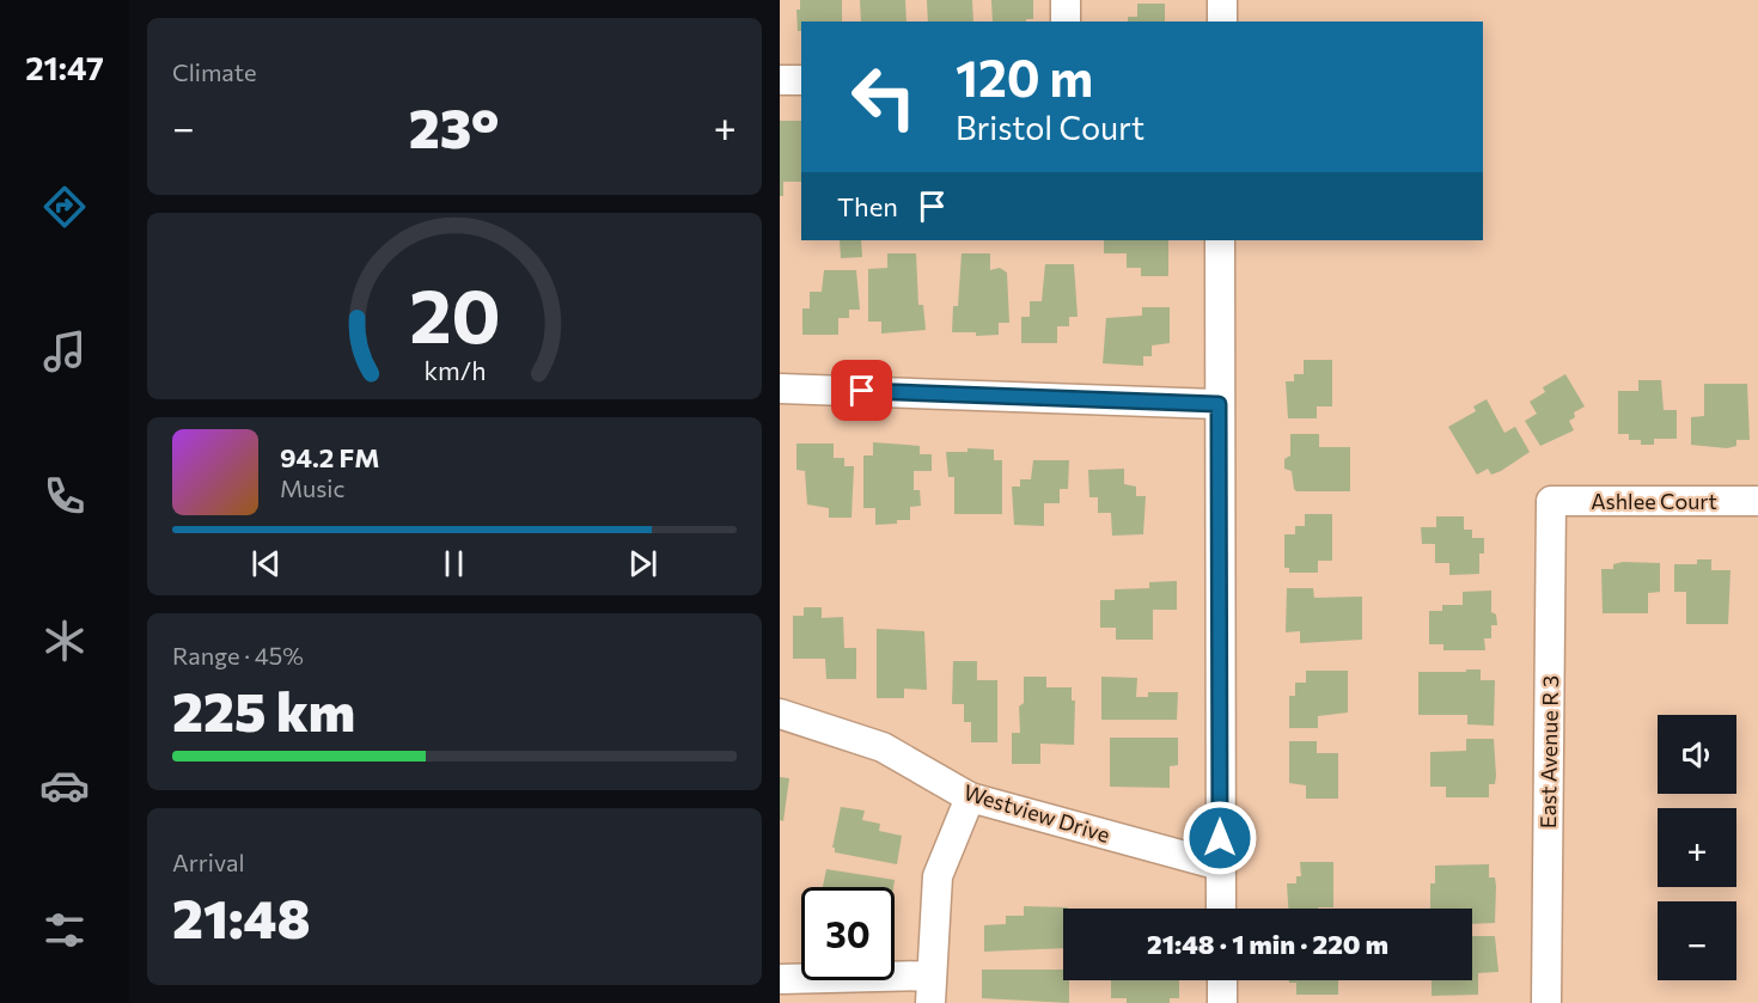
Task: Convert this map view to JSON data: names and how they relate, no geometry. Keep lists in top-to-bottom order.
{
  "streets": {
    "street": ["Ashlee Court", "East Avenue R 3", "Westview Drive"]
  },
  "crossings": [
    ["Ashlee Court", "East Avenue R 3"]
  ],
  "page": {
    "tabs": "21:47",
    "tile": [
      "Climate",
      ["Range · 45%", "225 km"],
      ["Arrival", "21:48"]
    ],
    "turn": ["120 m", "Bristol Court"],
    "heat": ["−", "23°", "+"],
    "then": "Then",
    "song": ["94.2 FM", "Music"],
    "map_buttons": ["+", "−"],
    "limit": "30",
    "trip": "21:48 · 1 min · 220 m",
    "gauge": ["20", "km/h"]
  }
}
